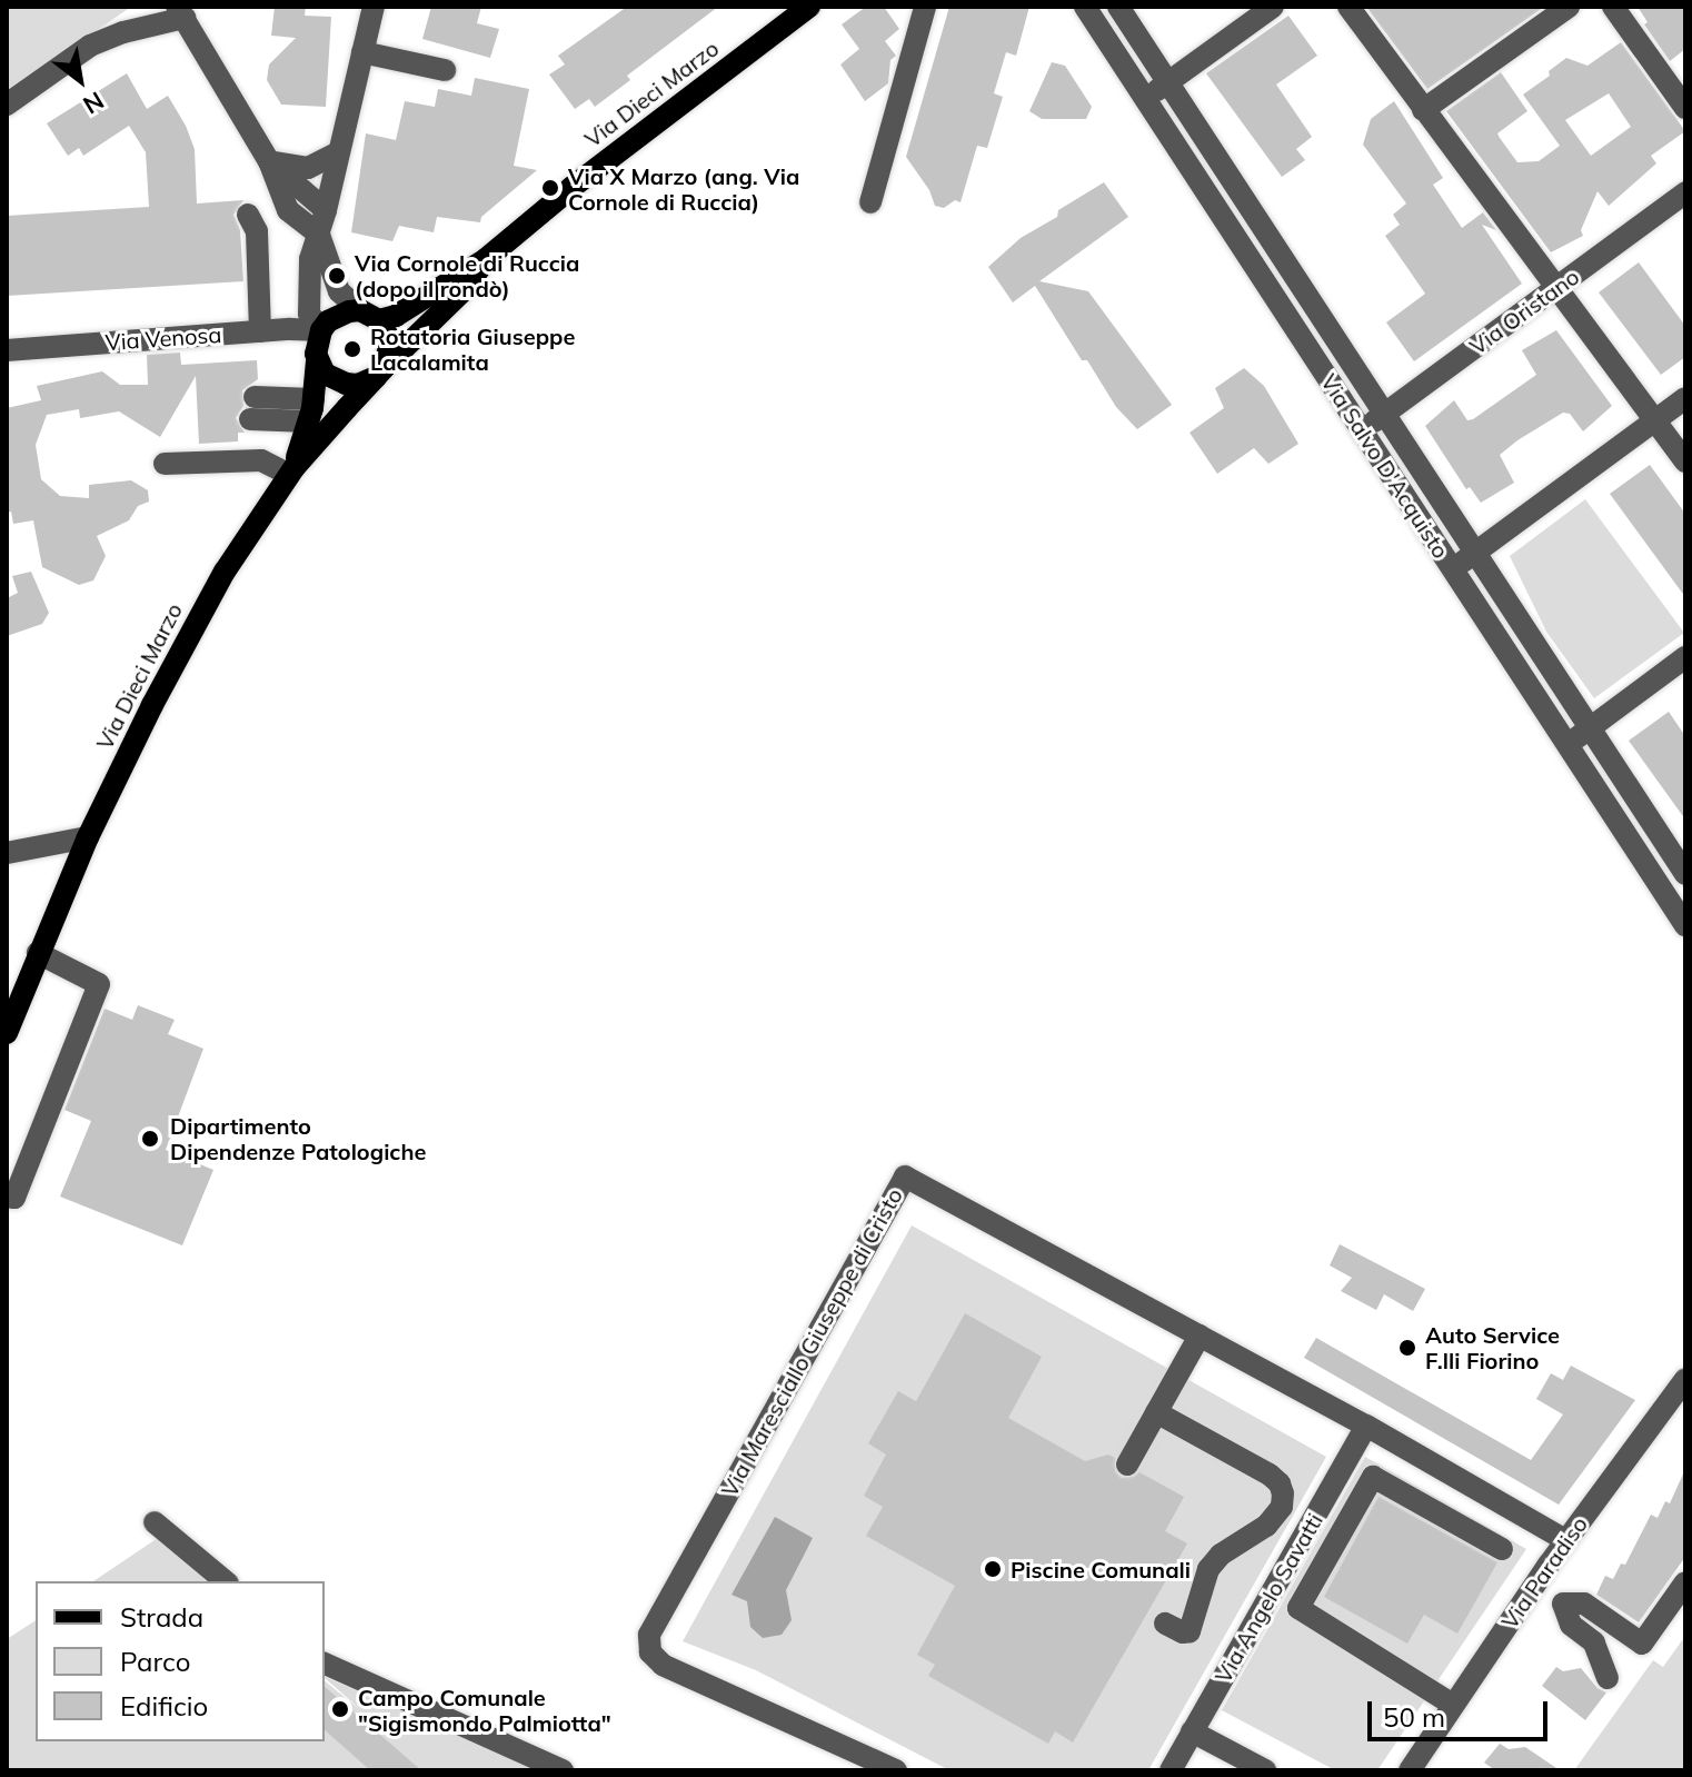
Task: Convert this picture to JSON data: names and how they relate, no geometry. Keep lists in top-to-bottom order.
{
  "streets": {
    "main road": ["Via Dieci Marzo"],
    "street": [
      "Via Oristano",
      "Via Venosa",
      "Via Salvo D'Acquisto",
      "Via Maresciallo Giuseppe di Cristo",
      "Via Paradiso",
      "Via Angelo Savatti"
    ]
  },
  "crossings": [
    ["Via Dieci Marzo", "Via Venosa"],
    ["Via Oristano", "Via Salvo D'Acquisto"],
    ["Via Maresciallo Giuseppe di Cristo", "Via Paradiso"],
    ["Via Maresciallo Giuseppe di Cristo", "Via Angelo Savatti"]
  ],
  "places": [
    "Via X Marzo (ang. Via Cornole di Ruccia)",
    "Via Cornole di Ruccia (dopo il rondò)",
    "Rotatoria Giuseppe Lacalamita",
    "Dipartimento Dipendenze Patologiche",
    "Auto Service F.lli Fiorino",
    "Piscine Comunali",
    "Campo Comunale \"Sigismondo Palmiotta\""
  ],
  "legend": ["Strada", "Parco", "Edificio"],
  "scale_bar": "50 m",
  "north": "bottom right"
}
